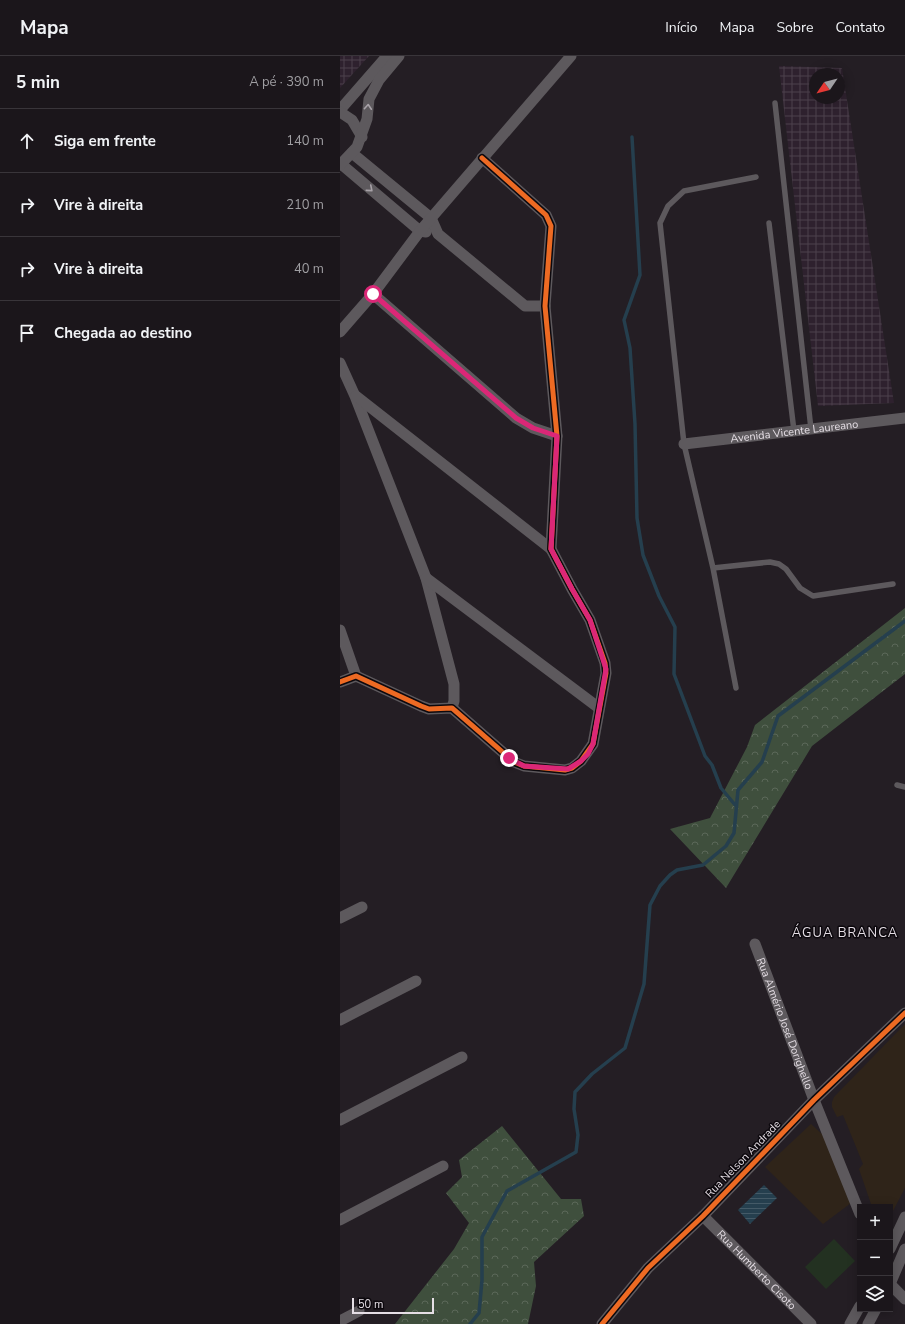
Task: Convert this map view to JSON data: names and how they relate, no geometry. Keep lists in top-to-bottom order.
{
  "streets": {
    "street": [
      "Avenida Vicente Laureano",
      "Rua Almério José Dorighello",
      "Rua Nelson Andrade",
      "Rua Humberto Cisoto"
    ]
  },
  "crossings": [
    ["Rua Almério José Dorighello", "Rua Nelson Andrade"],
    ["Rua Nelson Andrade", "Rua Humberto Cisoto"]
  ],
  "districts": ["ÁGUA BRANCA"],
  "scale_bar": "50 m",
  "north": "bottom left",
  "page": {
    "header": "Mapa",
    "nav": [
      "Início",
      "Mapa",
      "Sobre",
      "Contato"
    ],
    "heading": ["5 min", "A pé · 390 m"],
    "list": [
      ["Siga em frente", "140 m"],
      ["Vire à direita", "210 m"],
      ["Vire à direita", "40 m"],
      "Chegada ao destino"
    ],
    "map_buttons": ["+", "−"],
    "scale": "50 m"
  }
}
